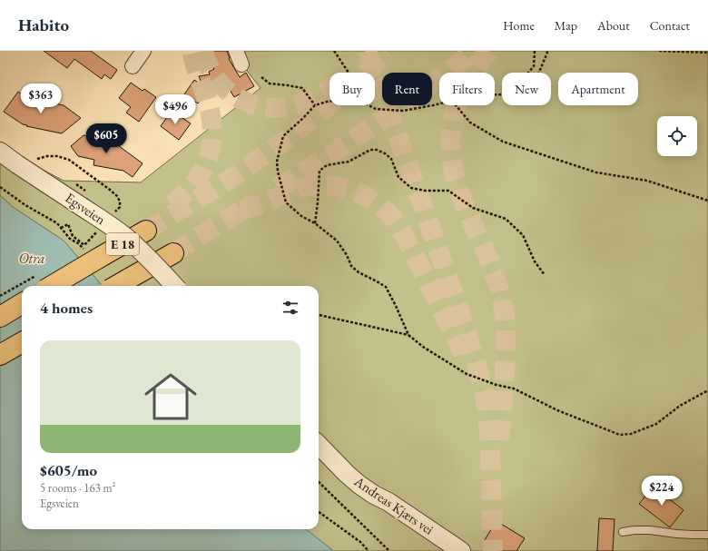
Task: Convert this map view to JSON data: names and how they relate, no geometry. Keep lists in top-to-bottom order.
{
  "streets": {
    "highway": ["E 18"],
    "street": ["Egsveien", "Andreas Kjærs vei"]
  },
  "water": ["Otra"],
  "page": {
    "header": "Habito",
    "nav": [
      "Home",
      "Map",
      "About",
      "Contact"
    ],
    "chip": [
      "Buy",
      "Rent",
      "Filters",
      "New",
      "Apartment"
    ],
    "price": [
      "$363",
      "$496",
      "$605",
      "$224"
    ],
    "heading": "4 homes",
    "list": [
      {
        "name": "$605/mo",
        "note": "5 rooms · 163 m² · Egsveien"
      }
    ]
  }
}
